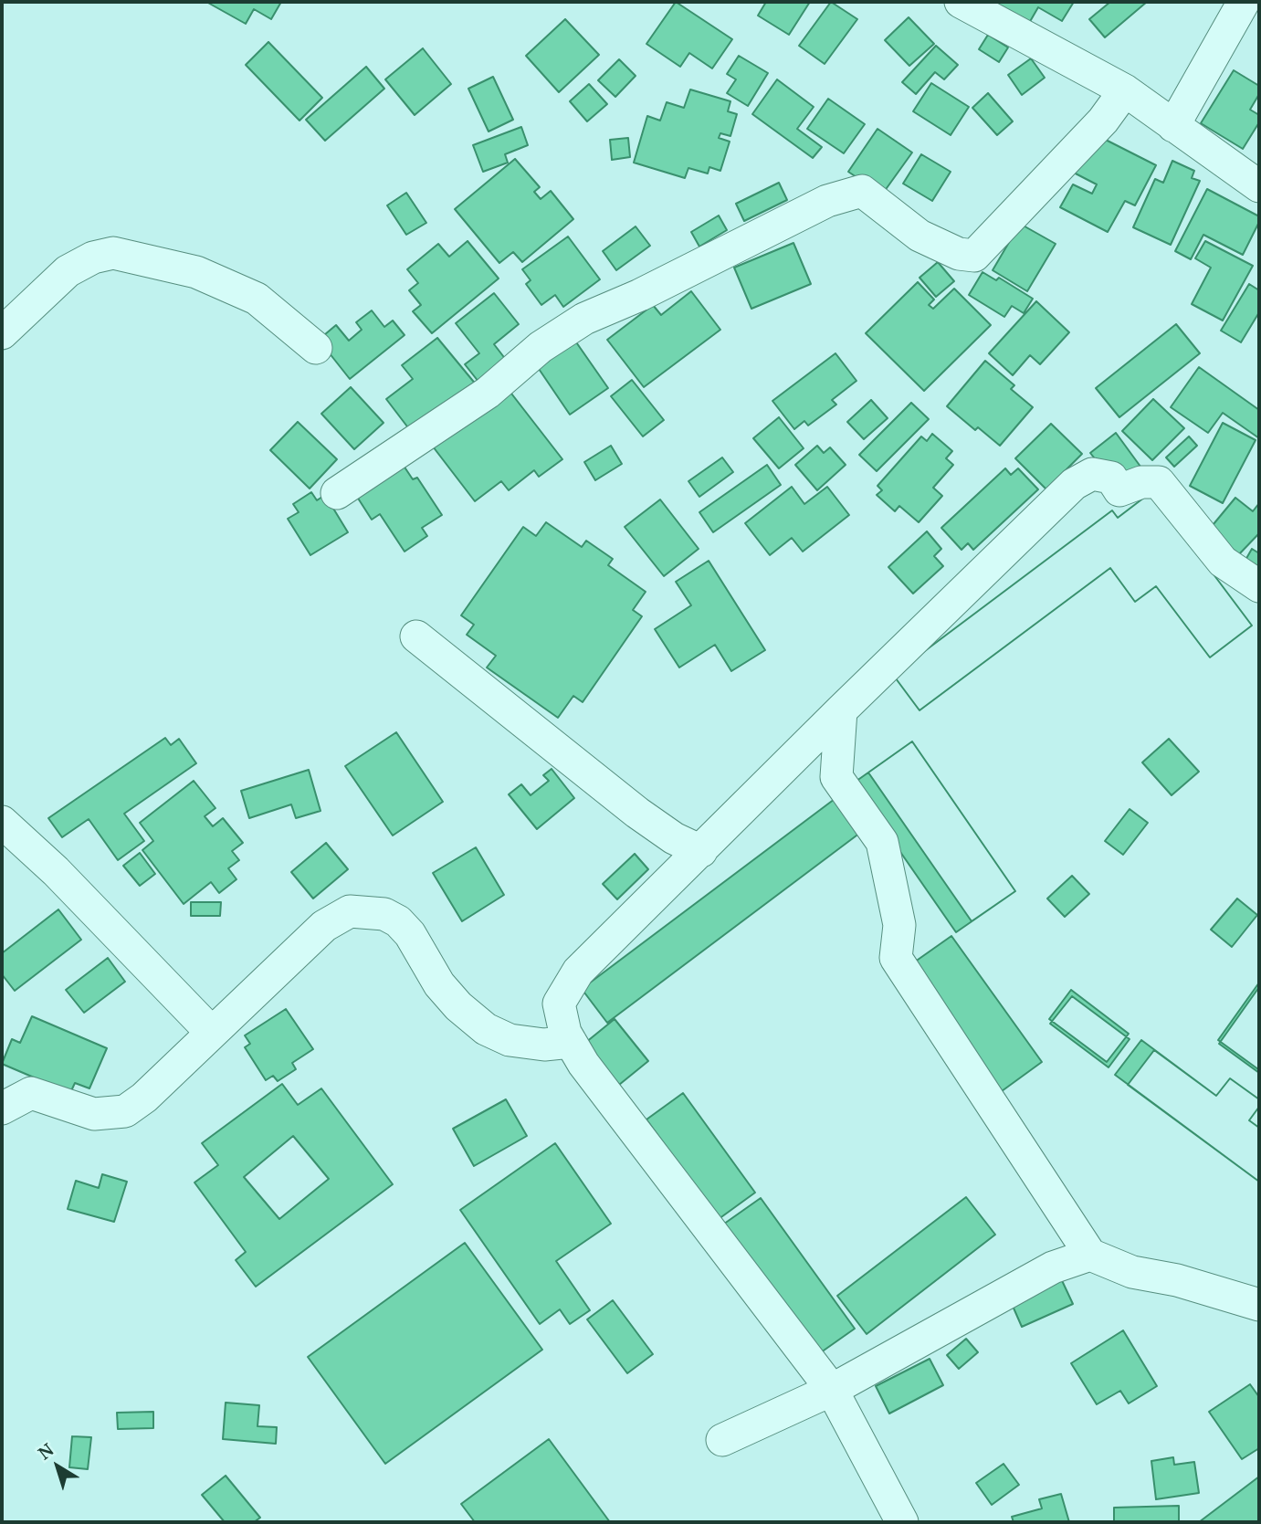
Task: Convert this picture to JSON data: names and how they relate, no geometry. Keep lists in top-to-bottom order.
{
  "north": "top left"
}
